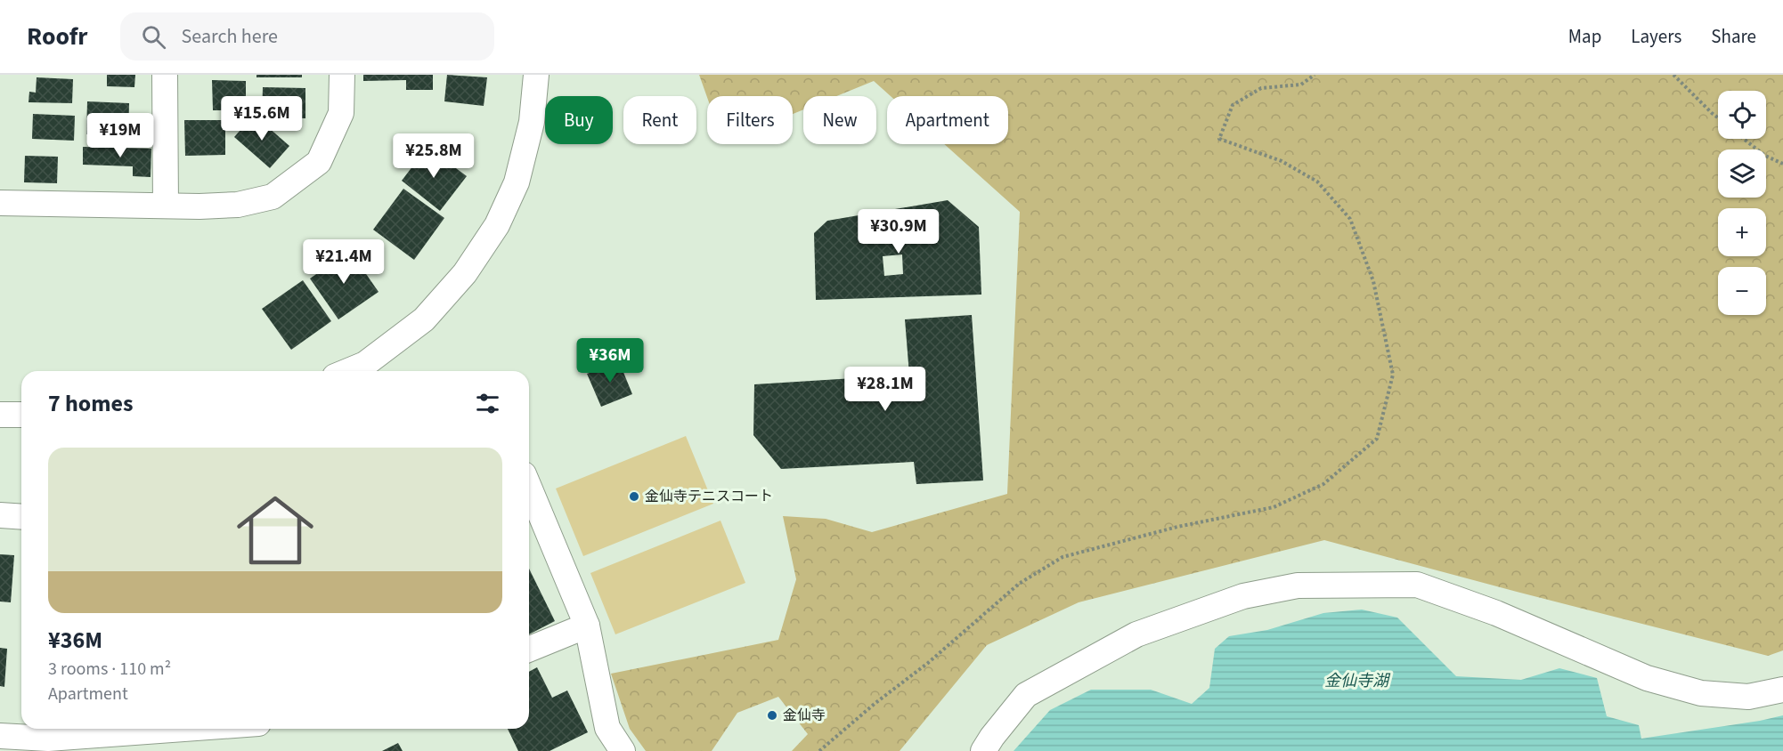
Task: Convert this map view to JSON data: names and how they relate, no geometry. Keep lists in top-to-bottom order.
{
  "water": ["金仙寺湖"],
  "places": ["金仙寺テニスコート", "金仙寺"],
  "page": {
    "header": "Roofr",
    "search": "Search here",
    "nav": ["Map", "Layers", "Share"],
    "map_buttons": ["+", "−"],
    "price": [
      "¥15.6M",
      "¥19M",
      "¥25.8M",
      "¥30.9M",
      "¥21.4M",
      "¥36M",
      "¥28.1M"
    ],
    "chip": [
      "Buy",
      "Rent",
      "Filters",
      "New",
      "Apartment"
    ],
    "heading": "7 homes",
    "list": [
      {
        "name": "¥36M",
        "note": "3 rooms · 110 m² · Apartment"
      }
    ]
  }
}
